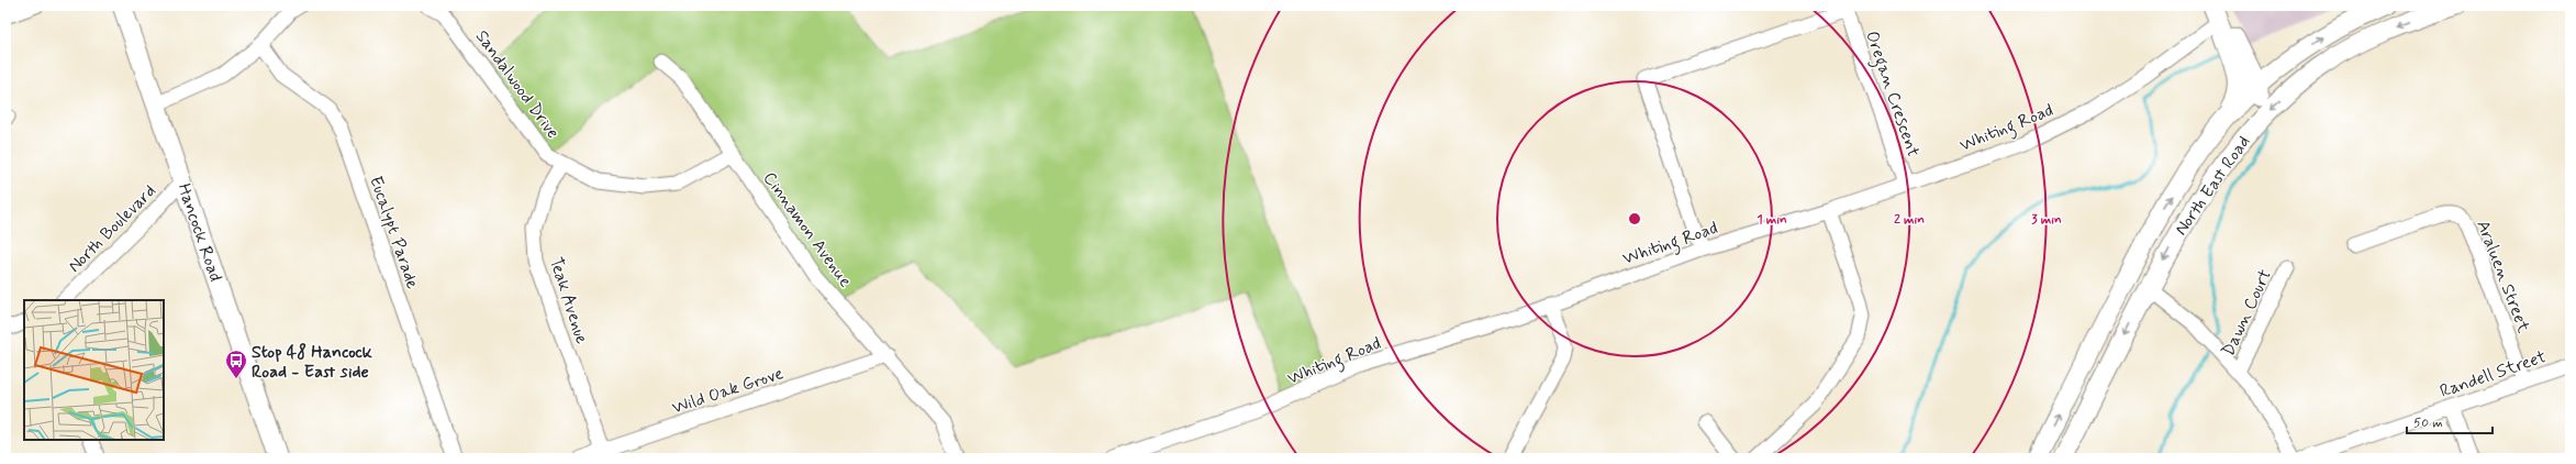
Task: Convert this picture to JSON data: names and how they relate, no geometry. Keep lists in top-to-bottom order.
{
  "streets": {
    "main road": ["North East Road", "Hancock Road"],
    "street": [
      "Sandalwood Drive",
      "Oregan Crescent",
      "Whiting Road",
      "North Boulevard",
      "Cinnamon Avenue",
      "Eucalypt Parade",
      "Araluen Street",
      "Teak Avenue",
      "Dawn Court",
      "Randell Street",
      "Wild Oak Grove"
    ]
  },
  "crossings": [
    ["Sandalwood Drive", "Cinnamon Avenue"],
    ["Sandalwood Drive", "Teak Avenue"],
    ["Oregan Crescent", "Whiting Road"],
    ["North Boulevard", "Hancock Road"],
    ["Cinnamon Avenue", "Wild Oak Grove"],
    ["Araluen Street", "Randell Street"],
    ["Teak Avenue", "Wild Oak Grove"]
  ],
  "places": {
    "bus stop": ["Stop 48 Hancock Road - East side"]
  },
  "scale_bar": "50 m",
  "rings": ["1 min", "2 min", "3 min"]
}
